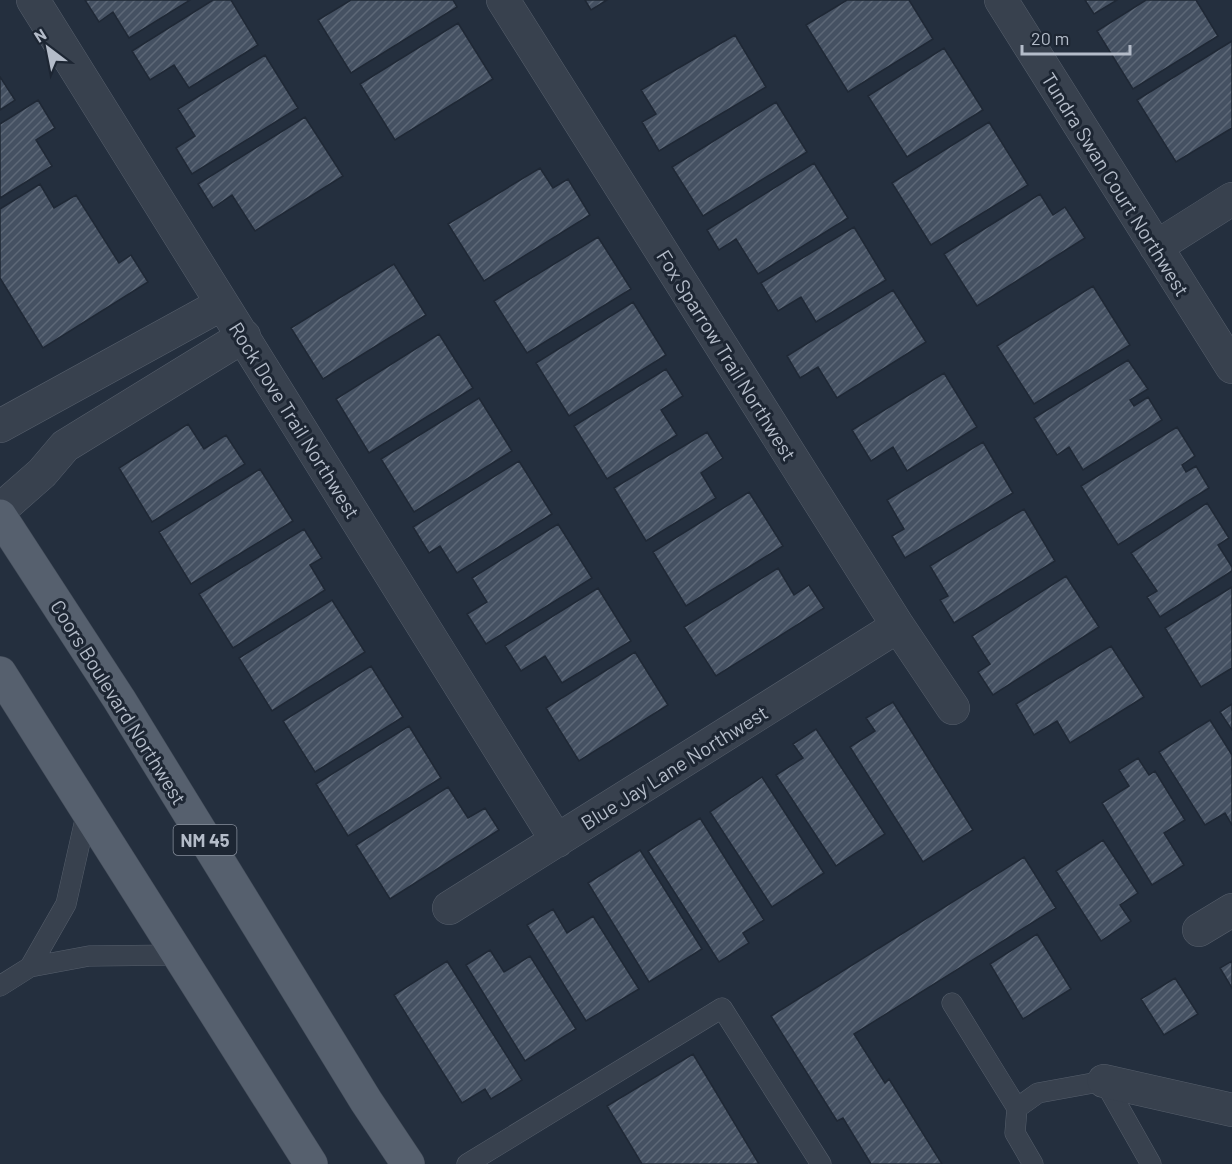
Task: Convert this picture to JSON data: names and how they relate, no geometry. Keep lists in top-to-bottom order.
{
  "streets": {
    "main road": ["Coors Boulevard Northwest", "NM 45"],
    "street": [
      "Tundra Swan Court Northwest",
      "Fox Sparrow Trail Northwest",
      "Rock Dove Trail Northwest",
      "Blue Jay Lane Northwest"
    ]
  },
  "crossings": [
    ["Fox Sparrow Trail Northwest", "Blue Jay Lane Northwest"],
    ["Rock Dove Trail Northwest", "Blue Jay Lane Northwest"]
  ],
  "scale_bar": "20 m",
  "north": "top left"
}
